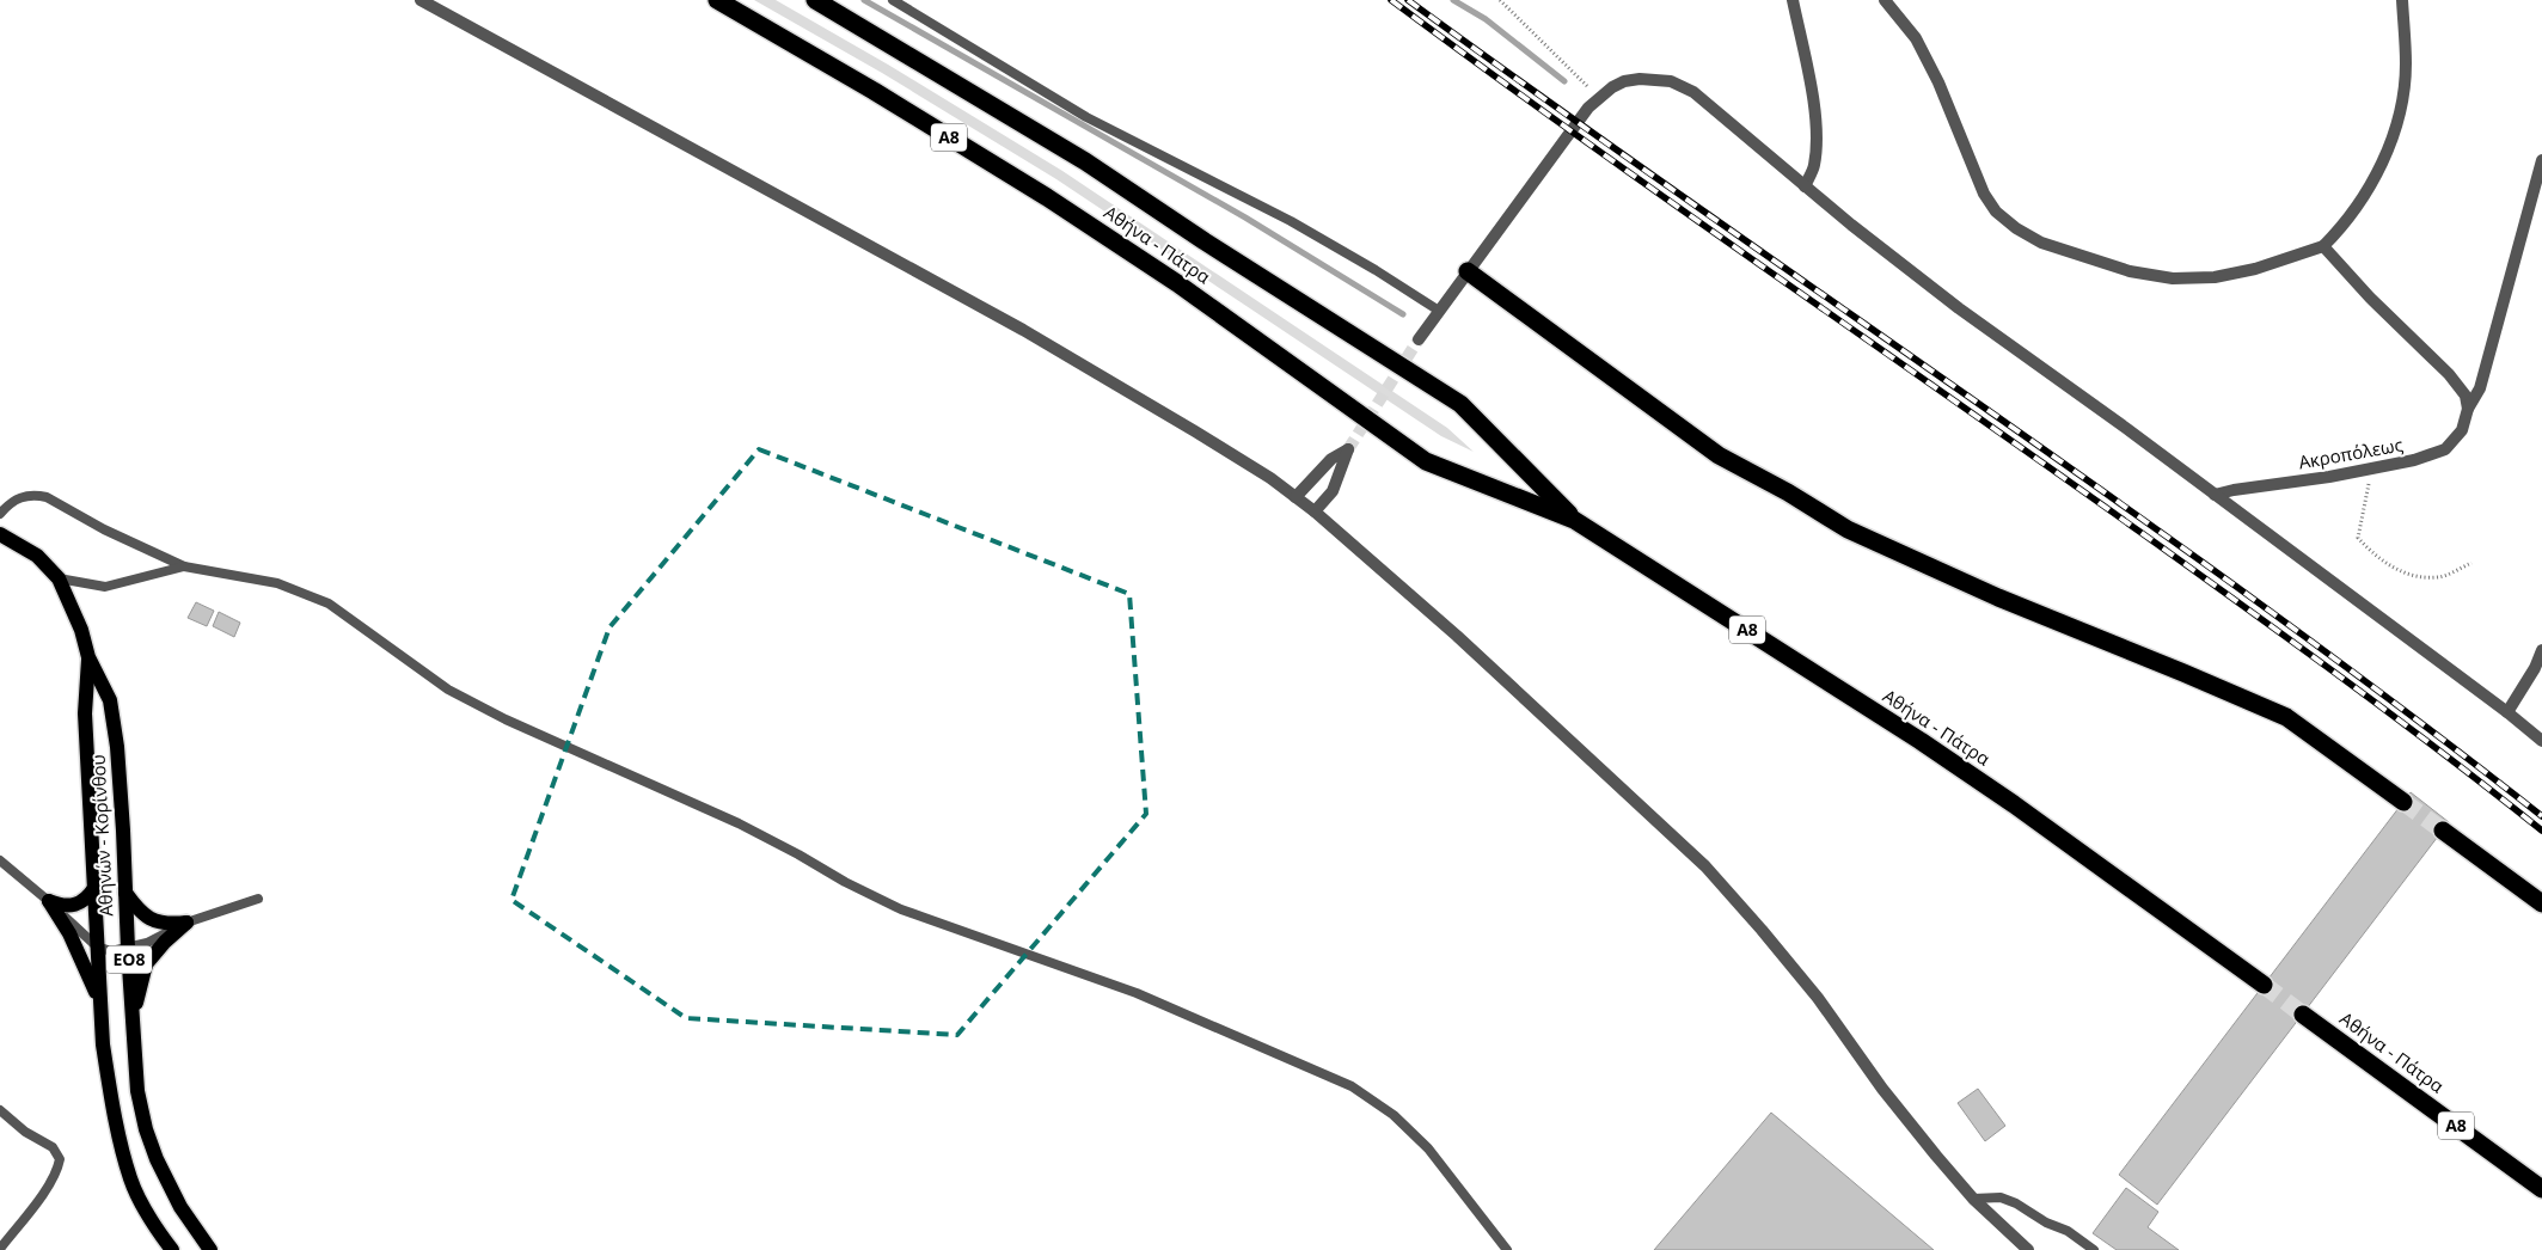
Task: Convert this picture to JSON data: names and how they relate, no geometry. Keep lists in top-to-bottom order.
{
  "streets": {
    "highway": ["Α8", "Αθήνα - Πάτρα"],
    "main road": ["Αθηνών - Κορίνθου", "ΕΟ8"],
    "street": ["Ακροπόλεως"]
  }
}
